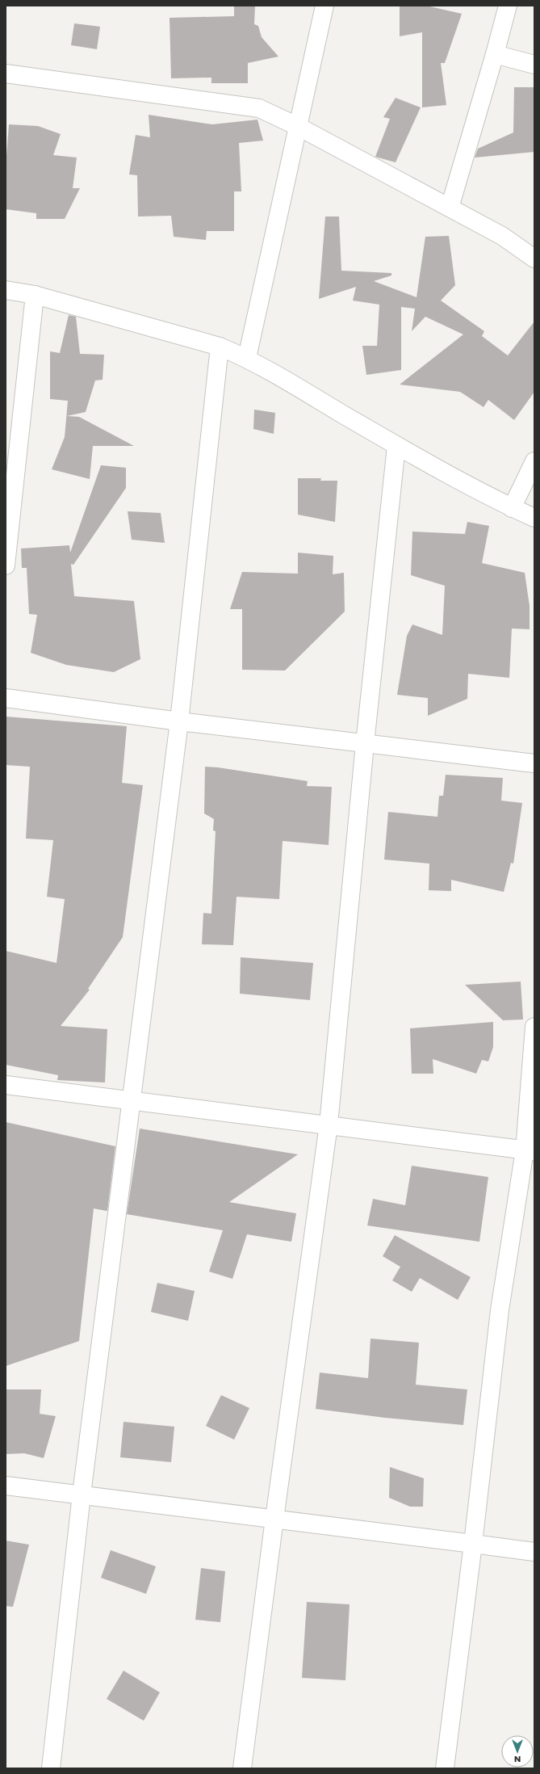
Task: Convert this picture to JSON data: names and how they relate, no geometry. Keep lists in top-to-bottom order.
{
  "north": "bottom"
}
